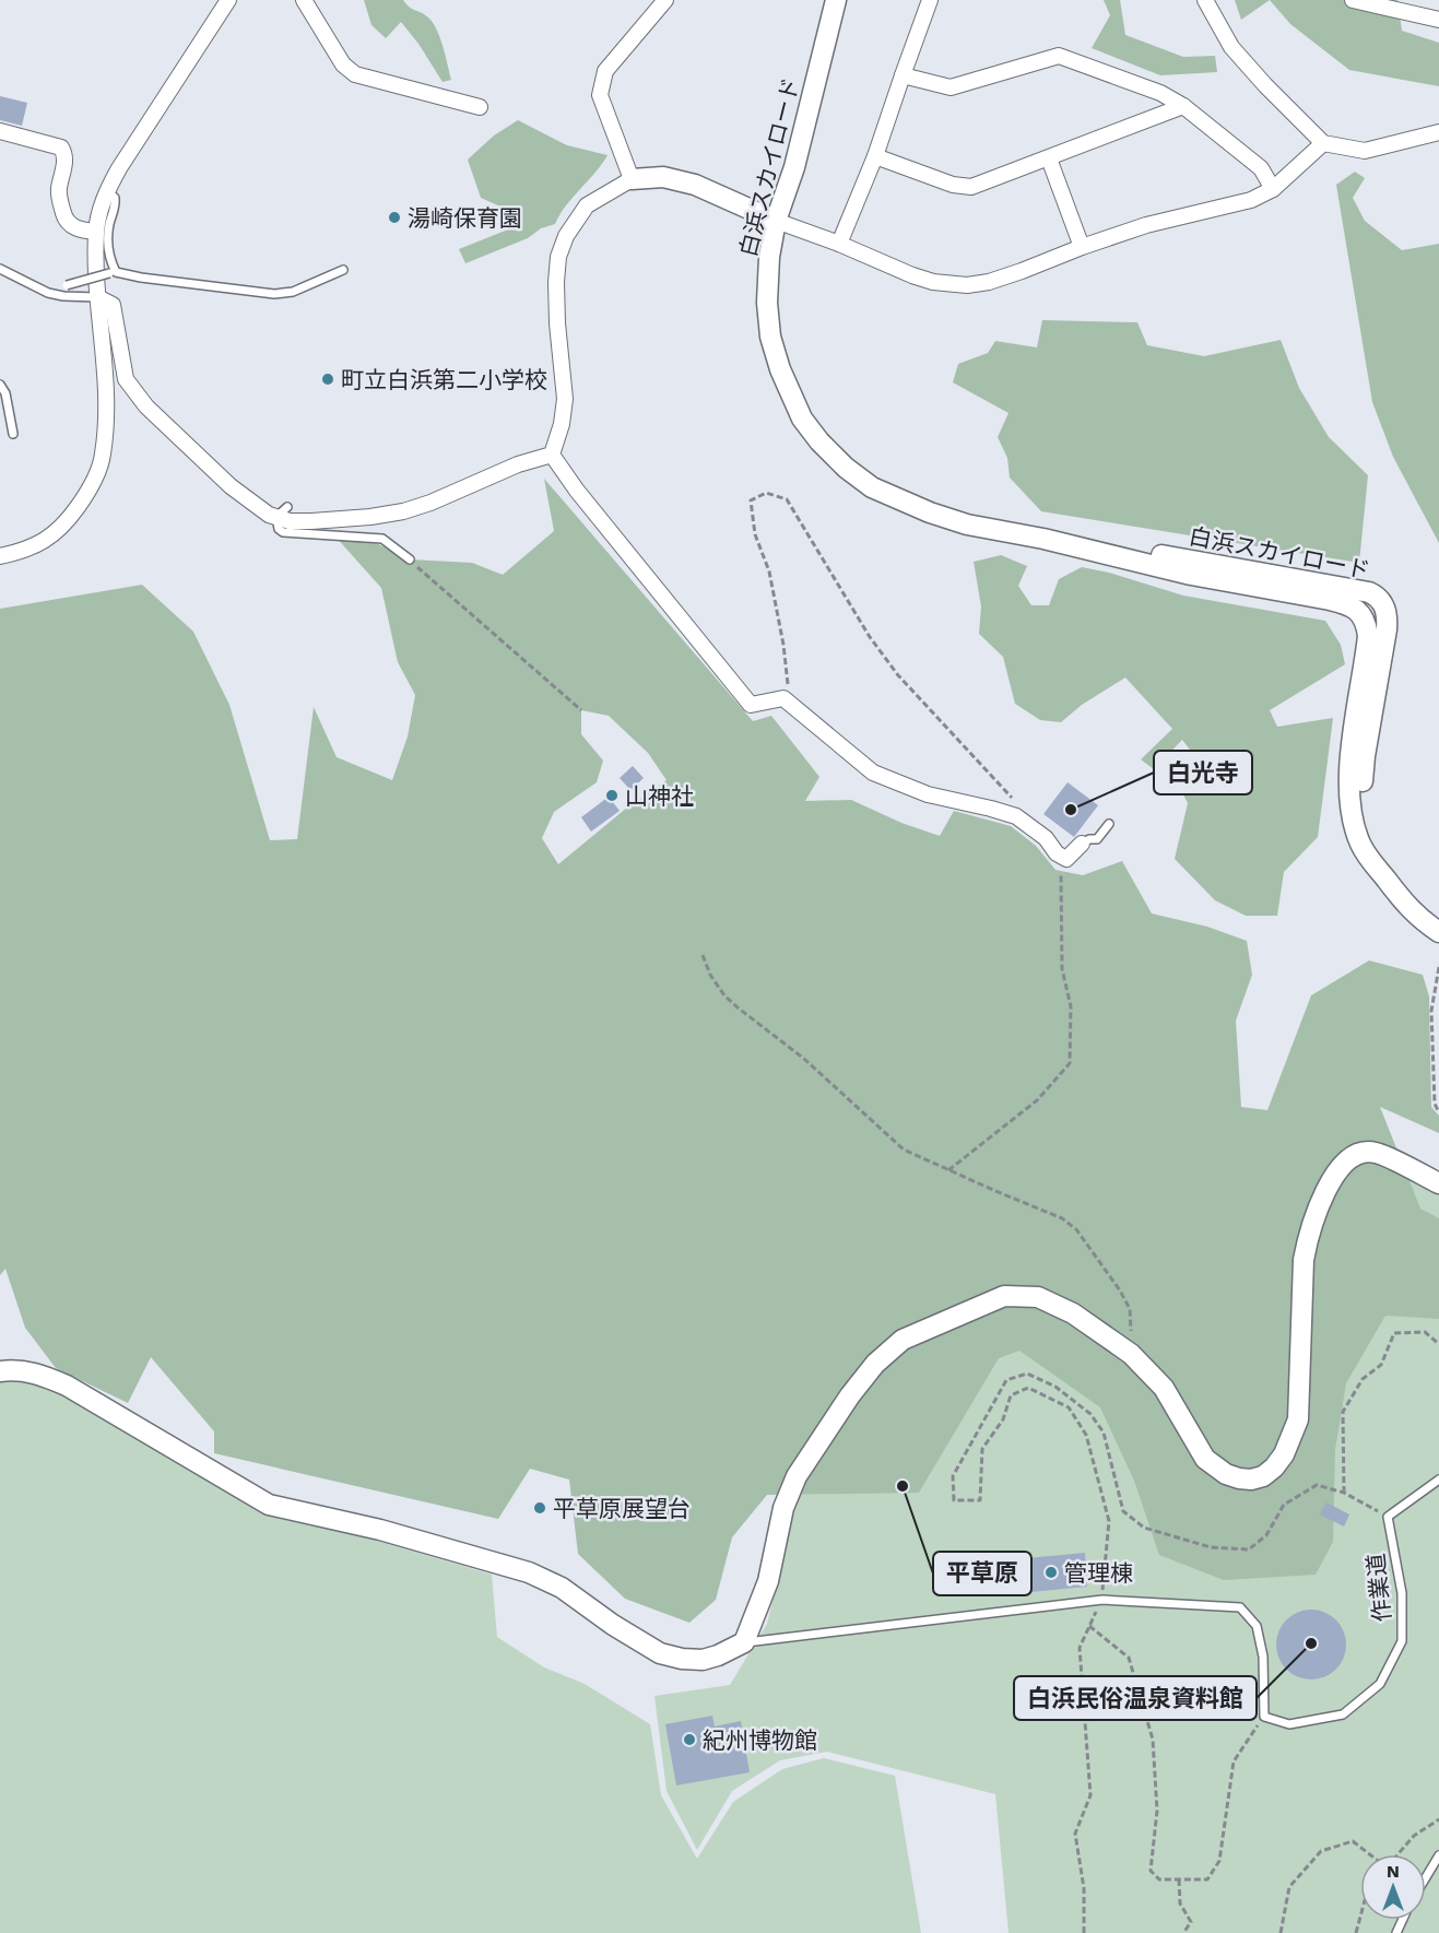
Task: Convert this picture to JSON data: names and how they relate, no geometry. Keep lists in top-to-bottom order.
{
  "streets": {
    "street": ["白浜スカイロード"],
    "lane": ["作業道"]
  },
  "places": [
    "湯崎保育園",
    "町立白浜第二小学校",
    "山神社",
    "白光寺",
    "平草原",
    "平草原展望台",
    "管理棟",
    "白浜民俗温泉資料館",
    "紀州博物館"
  ],
  "north": "top"
}
